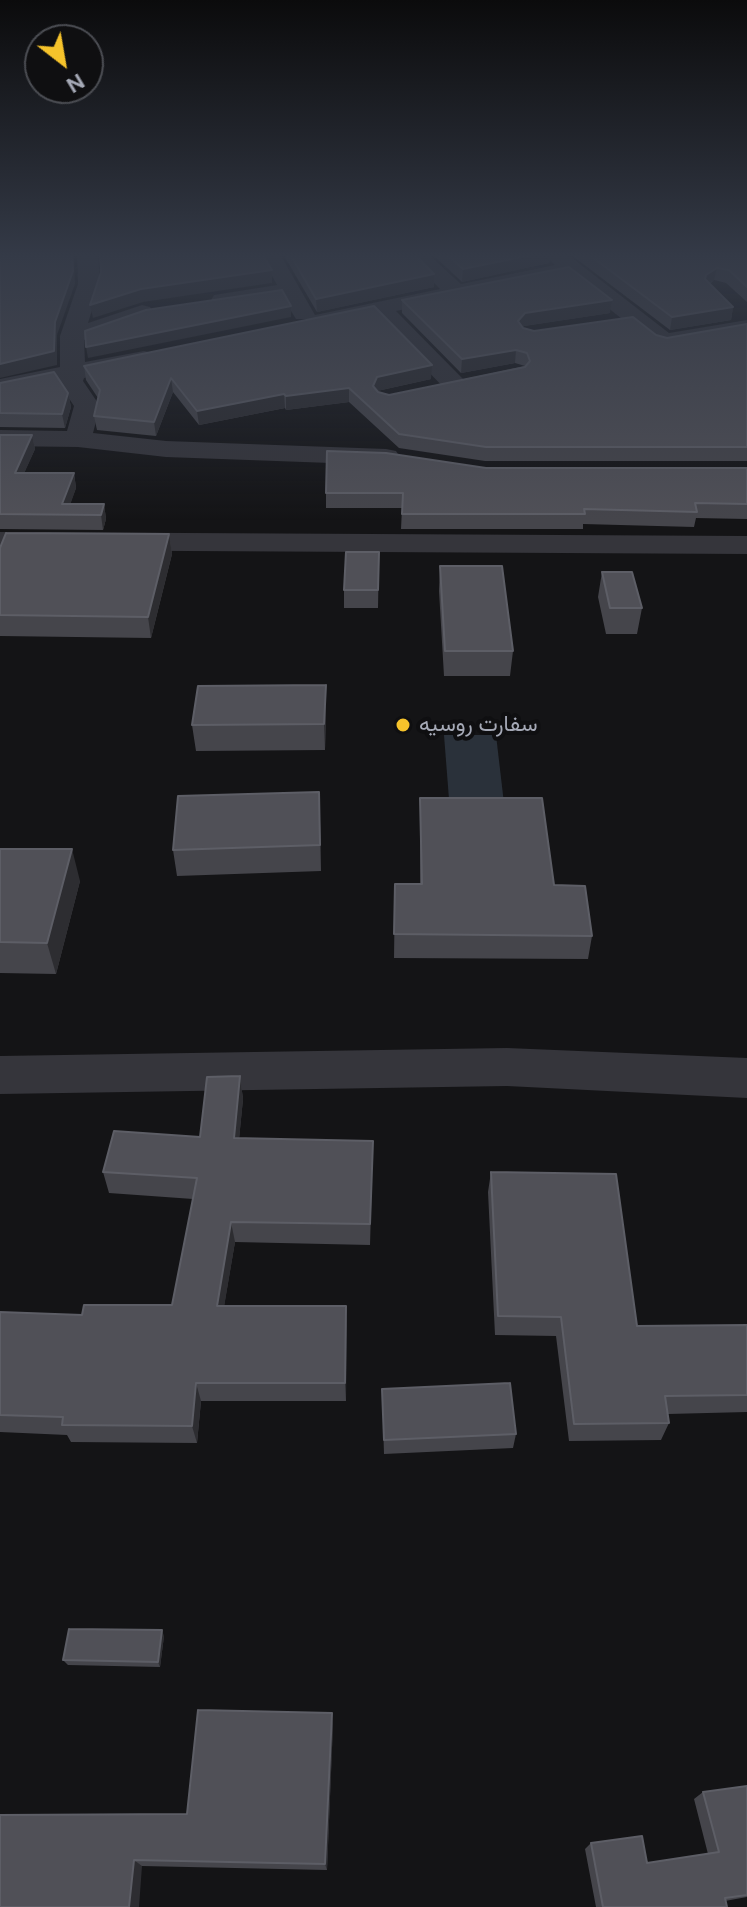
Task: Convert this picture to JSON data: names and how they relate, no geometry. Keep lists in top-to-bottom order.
{
  "places": ["سفارت روسیه"],
  "north": "bottom right"
}
